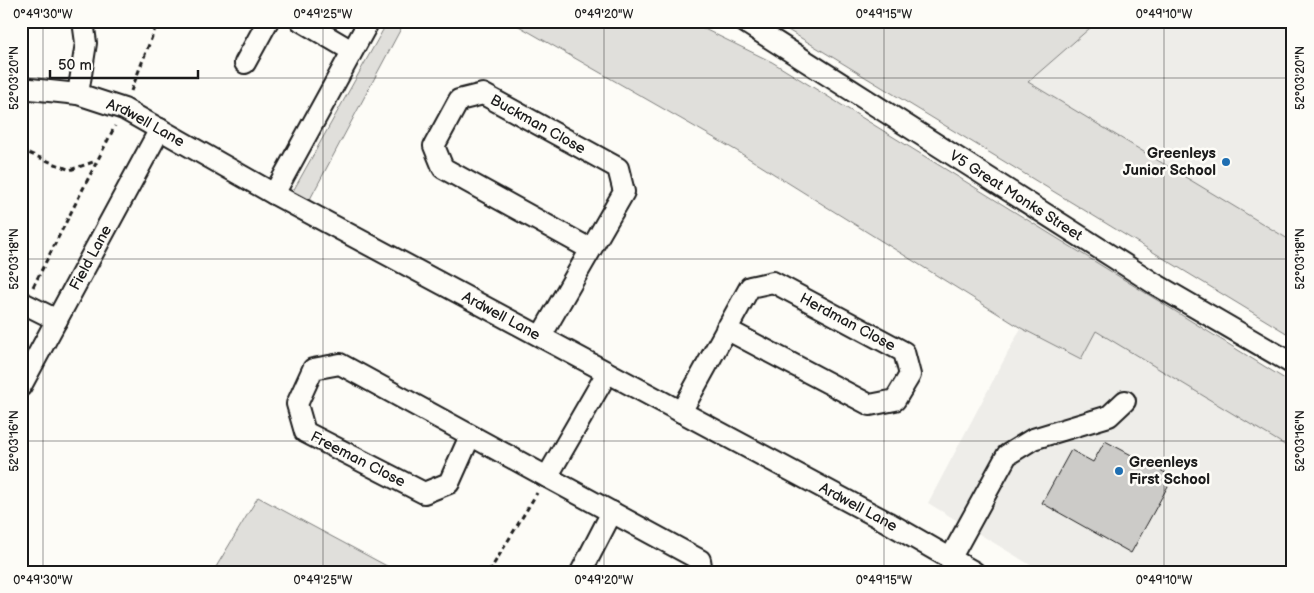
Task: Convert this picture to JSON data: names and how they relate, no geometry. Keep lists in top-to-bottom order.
{
  "streets": {
    "street": [
      "Ardwell Lane",
      "Buckman Close",
      "V5 Great Monks Street",
      "Field Lane",
      "Herdman Close",
      "Freeman Close"
    ]
  },
  "crossings": [
    ["Ardwell Lane", "Buckman Close"],
    ["Ardwell Lane", "Field Lane"],
    ["Ardwell Lane", "Herdman Close"]
  ],
  "places": ["Greenleys Junior School", "Greenleys First School"],
  "scale_bar": "50 m",
  "coordinates": [
    "0°49'30\"W",
    "0°49'25\"W",
    "0°49'20\"W",
    "0°49'15\"W",
    "0°49'10\"W",
    "52°03'20\"N",
    "52°03'18\"N",
    "52°03'16\"N"
  ]
}
